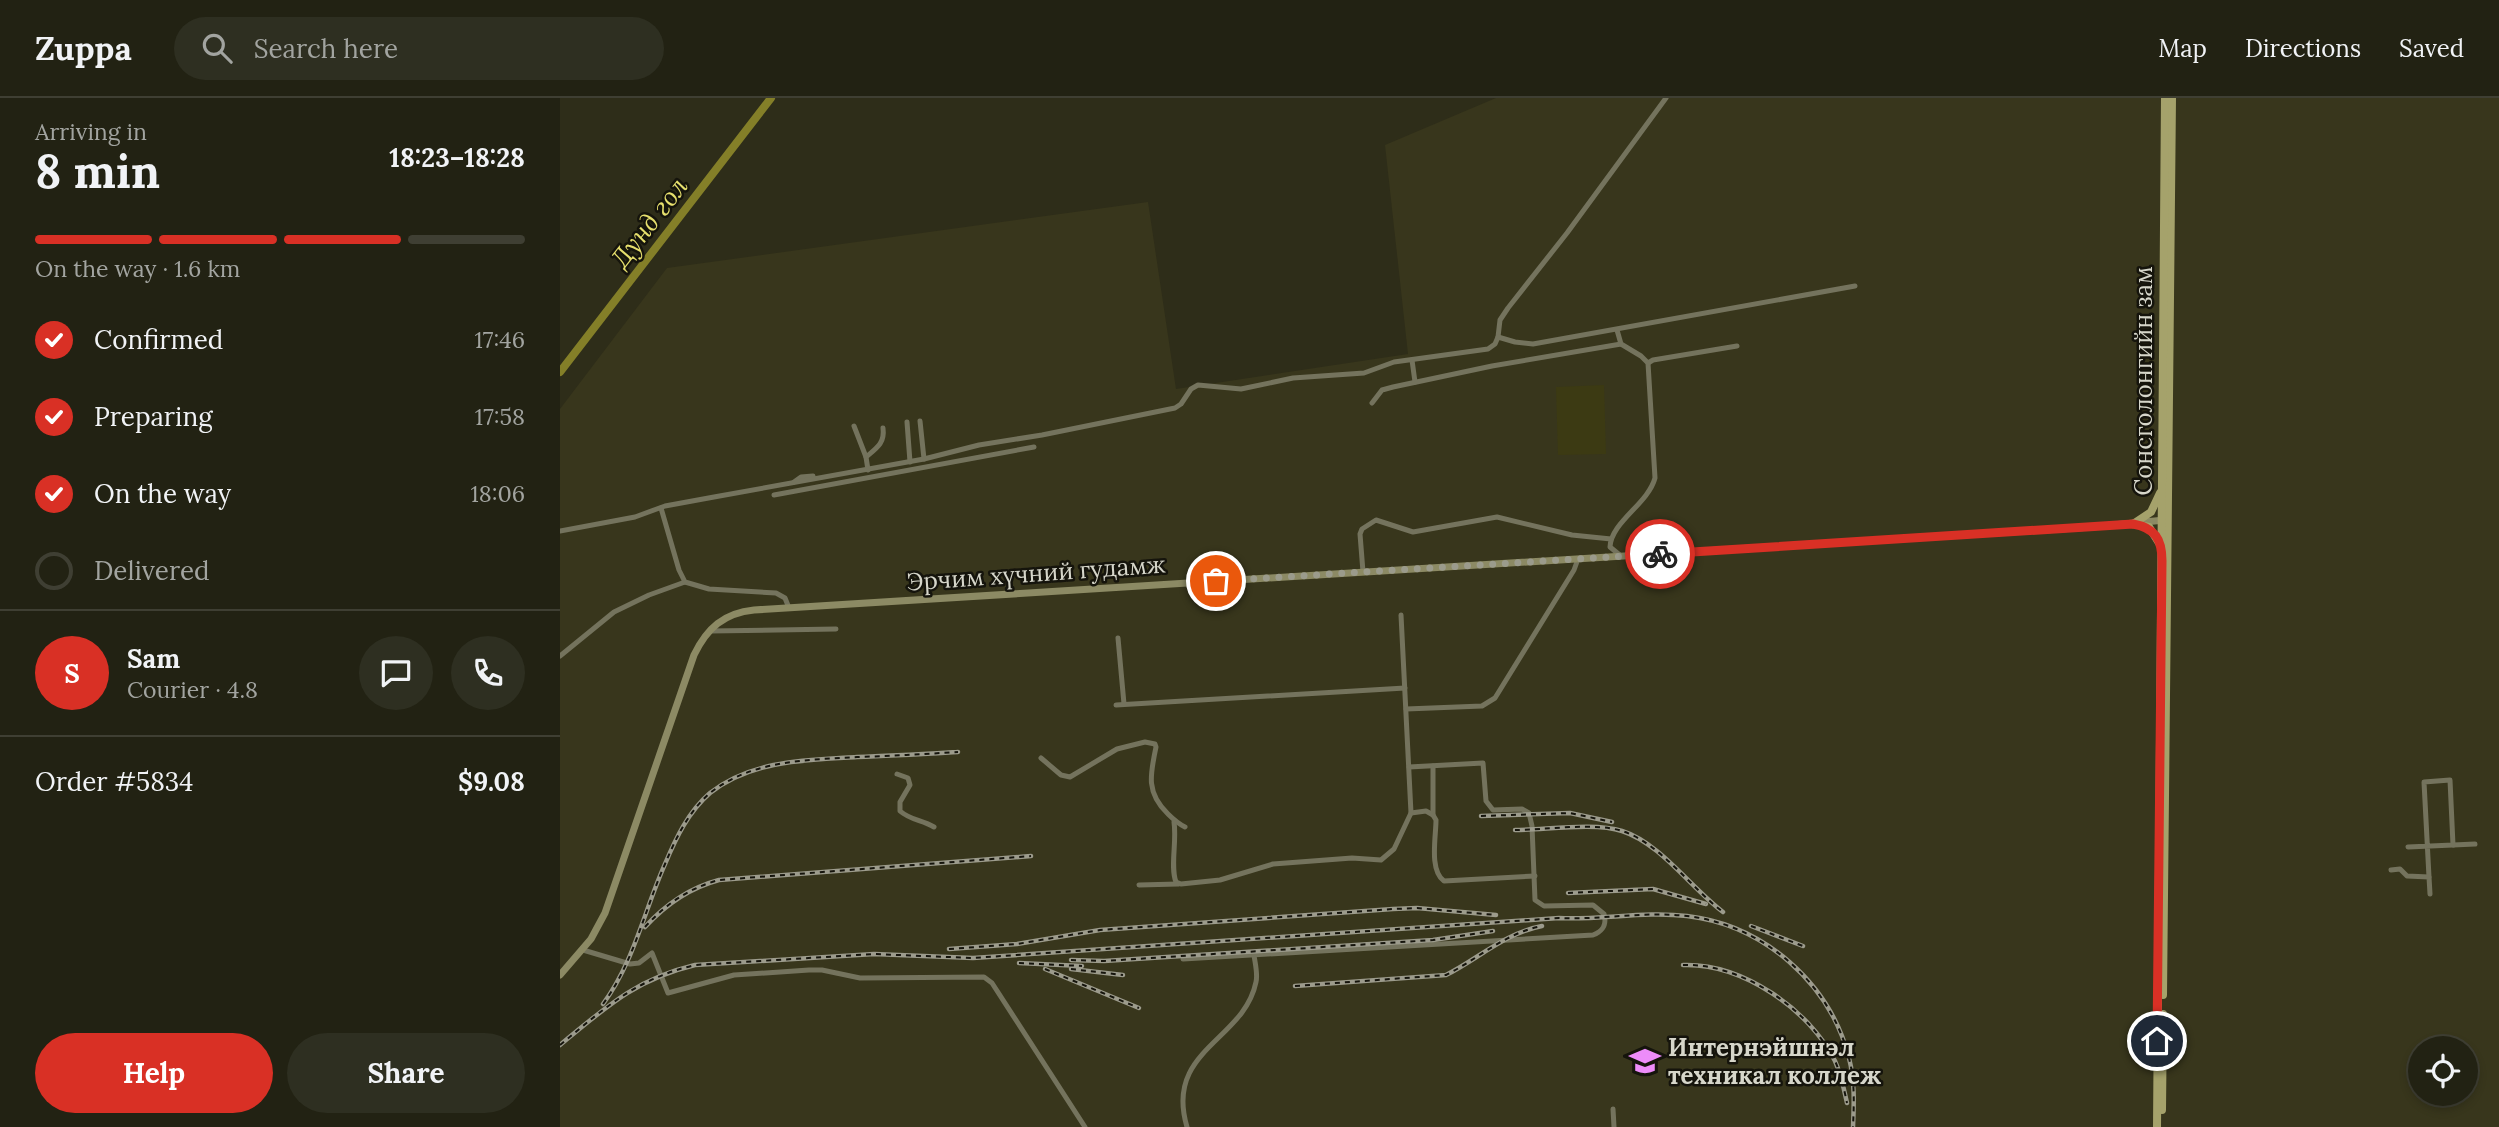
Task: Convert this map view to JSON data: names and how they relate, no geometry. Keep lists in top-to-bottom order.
{
  "streets": {
    "main road": ["Сонсголонгийн зам", "Эрчим хүчний гудамж"]
  },
  "crossings": [
    ["Сонсголонгийн зам", "Эрчим хүчний гудамж"]
  ],
  "water": ["Дунд гол"],
  "places": {
    "school or university": ["Интернэйшнэл техникал коллеж"]
  },
  "page": {
    "header": "Zuppa",
    "search": "Search here",
    "nav": ["Map", "Directions", "Saved"],
    "heading": ["8 min", "Arriving in", "18:23–18:28"],
    "panel": [
      "Sam",
      "Courier · 4.8",
      "Order #5834",
      "$9.08"
    ],
    "bar": "On the way · 1.6 km",
    "list": [
      ["Confirmed", "17:46"],
      ["Preparing", "17:58"],
      ["On the way", "18:06"],
      "Delivered"
    ],
    "round": "S",
    "buttons": ["Help", "Share"]
  }
}
